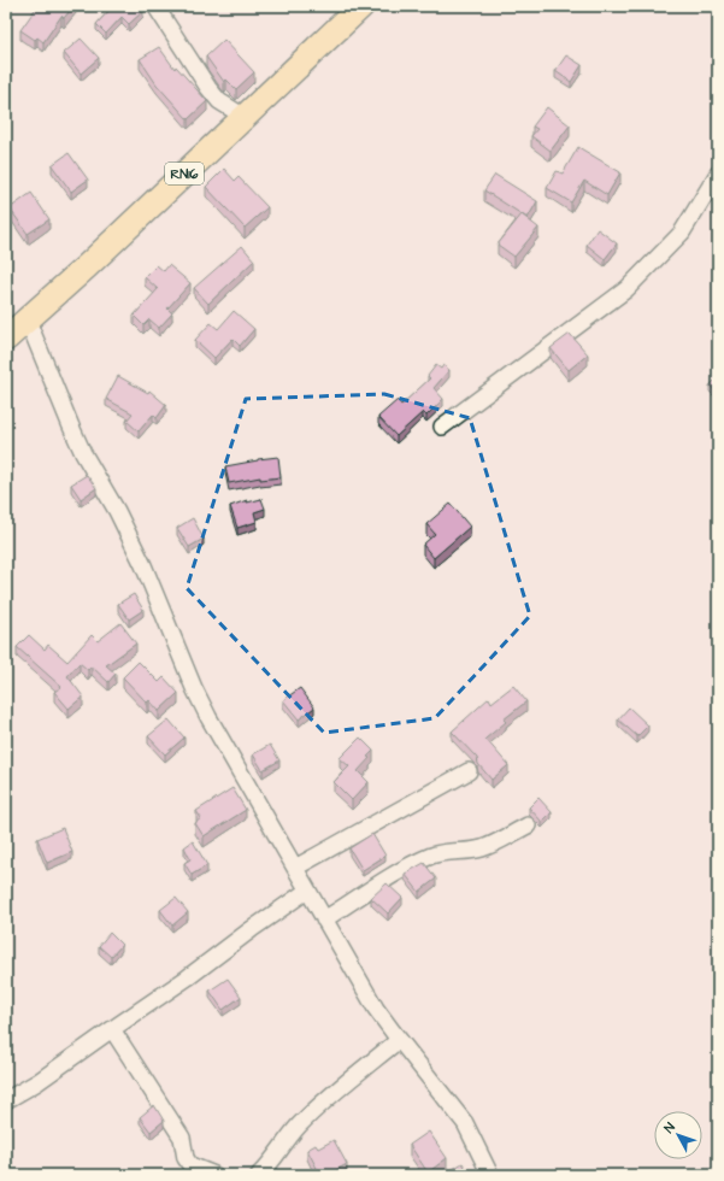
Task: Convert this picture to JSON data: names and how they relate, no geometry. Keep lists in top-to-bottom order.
{
  "streets": {
    "main road": ["RN16"]
  },
  "north": "top left"
}
